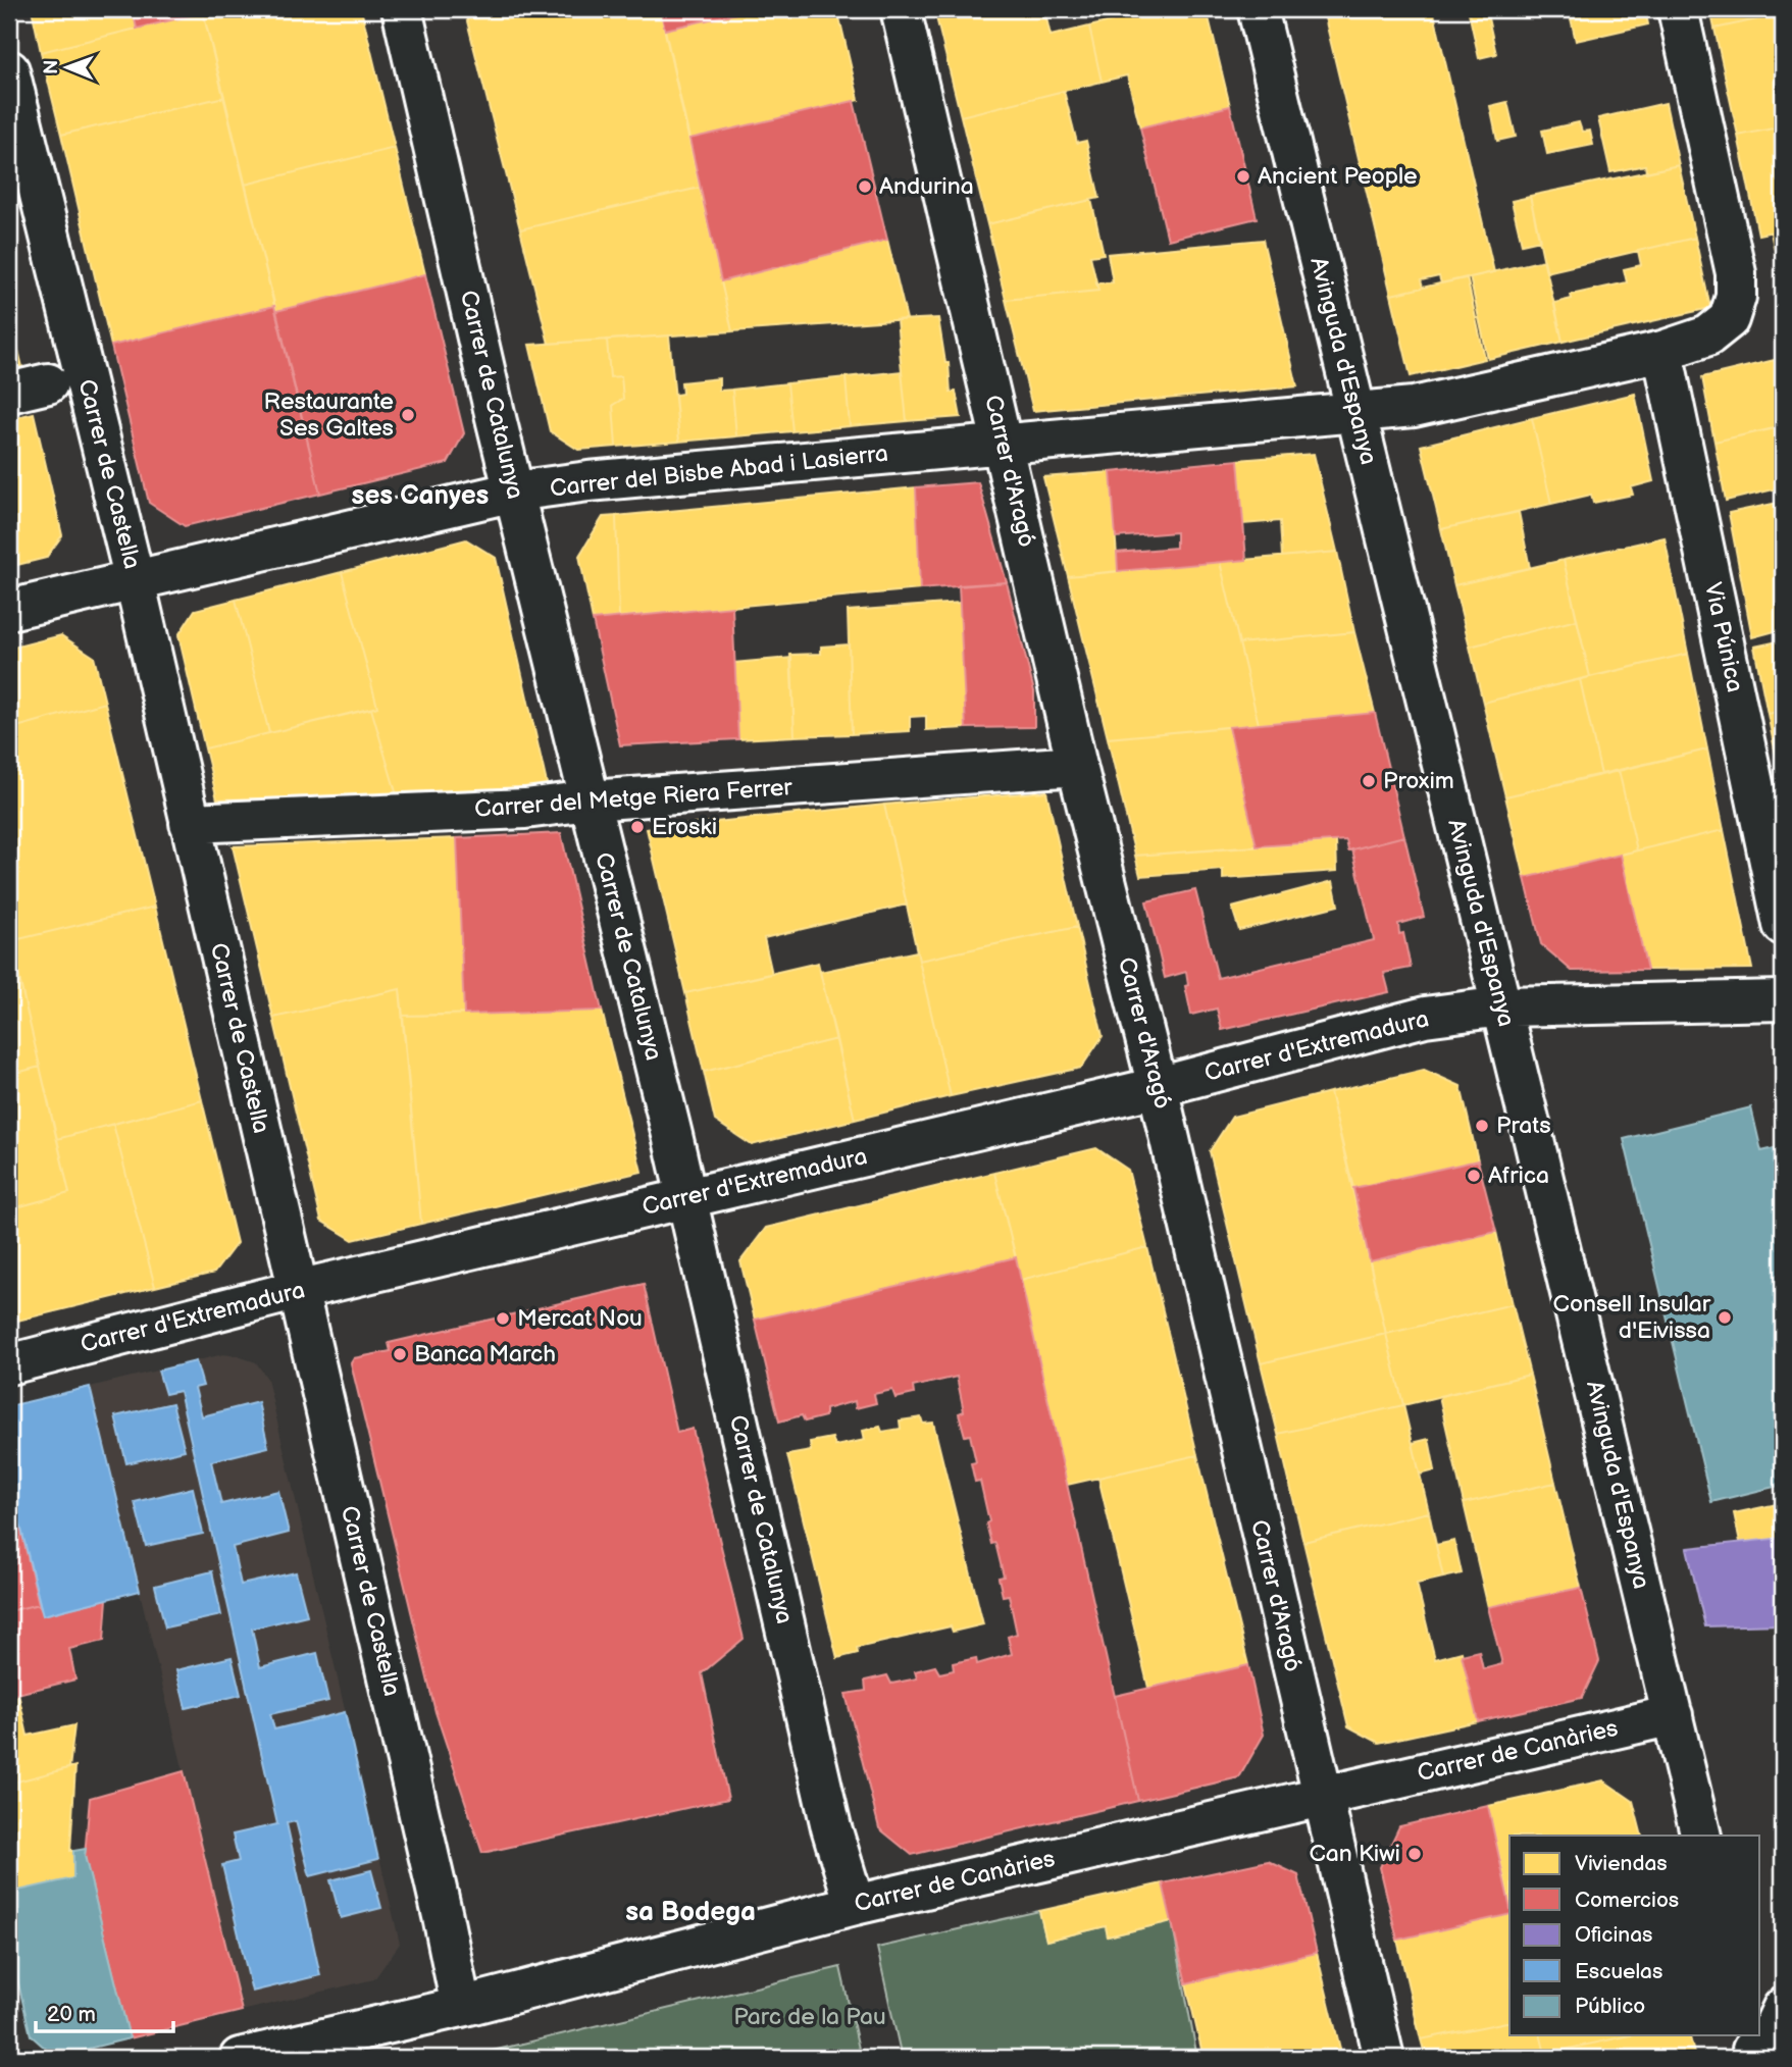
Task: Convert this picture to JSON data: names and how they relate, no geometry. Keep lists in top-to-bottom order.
{
  "streets": {
    "street": [
      "Avinguda d'Espanya",
      "Carrer de Catalunya",
      "Carrer del Bisbe Abad i Lasierra",
      "Carrer d'Aragó",
      "Carrer de Castella",
      "Via Púnica",
      "Carrer del Metge Riera Ferrer",
      "Carrer d'Extremadura",
      "Carrer de Canàries"
    ]
  },
  "crossings": [
    ["Avinguda d'Espanya", "Carrer del Bisbe Abad i Lasierra"],
    ["Avinguda d'Espanya", "Carrer d'Extremadura"],
    ["Avinguda d'Espanya", "Carrer de Canàries"],
    ["Carrer de Catalunya", "Carrer del Bisbe Abad i Lasierra"],
    ["Carrer de Catalunya", "Carrer del Metge Riera Ferrer"],
    ["Carrer de Catalunya", "Carrer d'Extremadura"],
    ["Carrer de Catalunya", "Carrer de Canàries"],
    ["Carrer del Bisbe Abad i Lasierra", "Carrer d'Aragó"],
    ["Carrer del Bisbe Abad i Lasierra", "Carrer de Castella"],
    ["Carrer del Bisbe Abad i Lasierra", "Via Púnica"],
    ["Carrer d'Aragó", "Carrer del Metge Riera Ferrer"],
    ["Carrer d'Aragó", "Carrer d'Extremadura"],
    ["Carrer d'Aragó", "Carrer de Canàries"],
    ["Carrer de Castella", "Carrer del Metge Riera Ferrer"],
    ["Carrer de Castella", "Carrer d'Extremadura"],
    ["Carrer de Castella", "Carrer de Canàries"]
  ],
  "districts": ["ses Canyes", "sa Bodega"],
  "parks": ["Parc de la Pau"],
  "places": [
    "Ancient People",
    "Andurina",
    "Restaurante Ses Galtes",
    "Proxim",
    "Eroski",
    "Prats",
    "Africa",
    "Consell Insular d'Eivissa",
    "Mercat Nou",
    "Banca March",
    "Can Kiwi"
  ],
  "legend": [
    "Viviendas",
    "Comercios",
    "Oficinas",
    "Escuelas",
    "Público"
  ],
  "scale_bar": "20 m",
  "north": "left"
}
